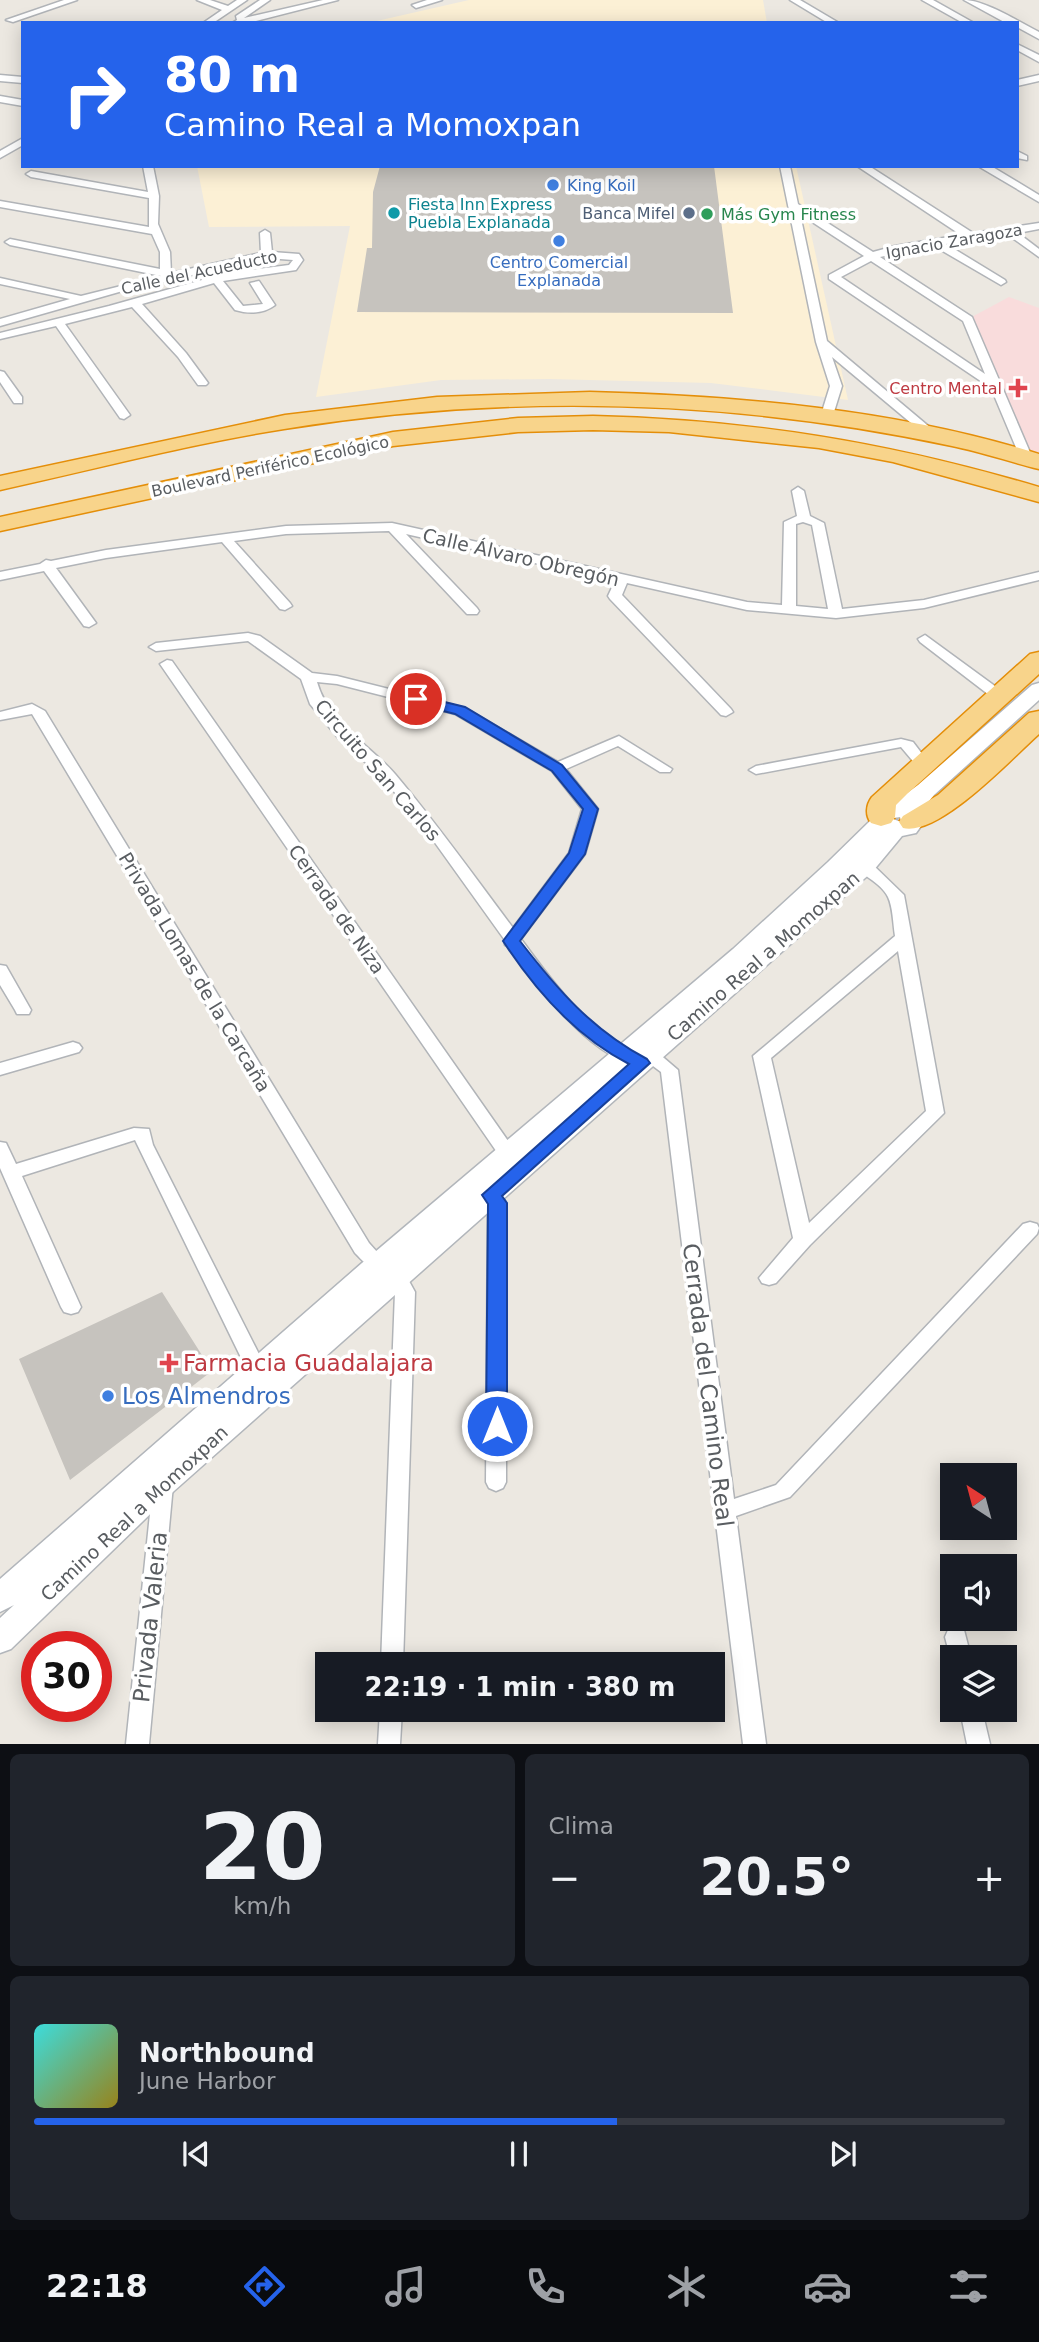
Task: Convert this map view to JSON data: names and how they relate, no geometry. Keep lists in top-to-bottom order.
{
  "streets": {
    "highway": ["Boulevard Periférico Ecológico"],
    "street": [
      "Ignacio Zaragoza",
      "Calle del Acueducto",
      "Calle Álvaro Obregón",
      "Circuito San Carlos",
      "Cerrada de Niza",
      "Camino Real a Momoxpan",
      "Privada Lomas de la Carcaña",
      "Cerrada del Camino Real",
      "Privada Valeria"
    ]
  },
  "crossings": [
    ["Circuito San Carlos", "Camino Real a Momoxpan"],
    ["Circuito San Carlos", "Cerrada del Camino Real"],
    ["Cerrada de Niza", "Camino Real a Momoxpan"],
    ["Camino Real a Momoxpan", "Privada Lomas de la Carcaña"],
    ["Camino Real a Momoxpan", "Cerrada del Camino Real"],
    ["Camino Real a Momoxpan", "Privada Valeria"]
  ],
  "places": {
    "other": [
      "King Koil",
      "Fiesta Inn Express Puebla Explanada",
      "Banca Mifel",
      "Más Gym Fitness",
      "Centro Comercial Explanada",
      "Los Almendros"
    ],
    "health": ["Centro Mental", "Farmacia Guadalajara"]
  },
  "north": "top left",
  "page": {
    "turn": ["80 m", "Camino Real a Momoxpan"],
    "limit": "30",
    "trip": "22:19 · 1 min · 380 m",
    "tile": [
      ["20", "km/h"],
      "Clima"
    ],
    "heat": ["−", "20.5°", "+"],
    "song": ["Northbound", "June Harbor"],
    "tabs": "22:18"
  }
}
